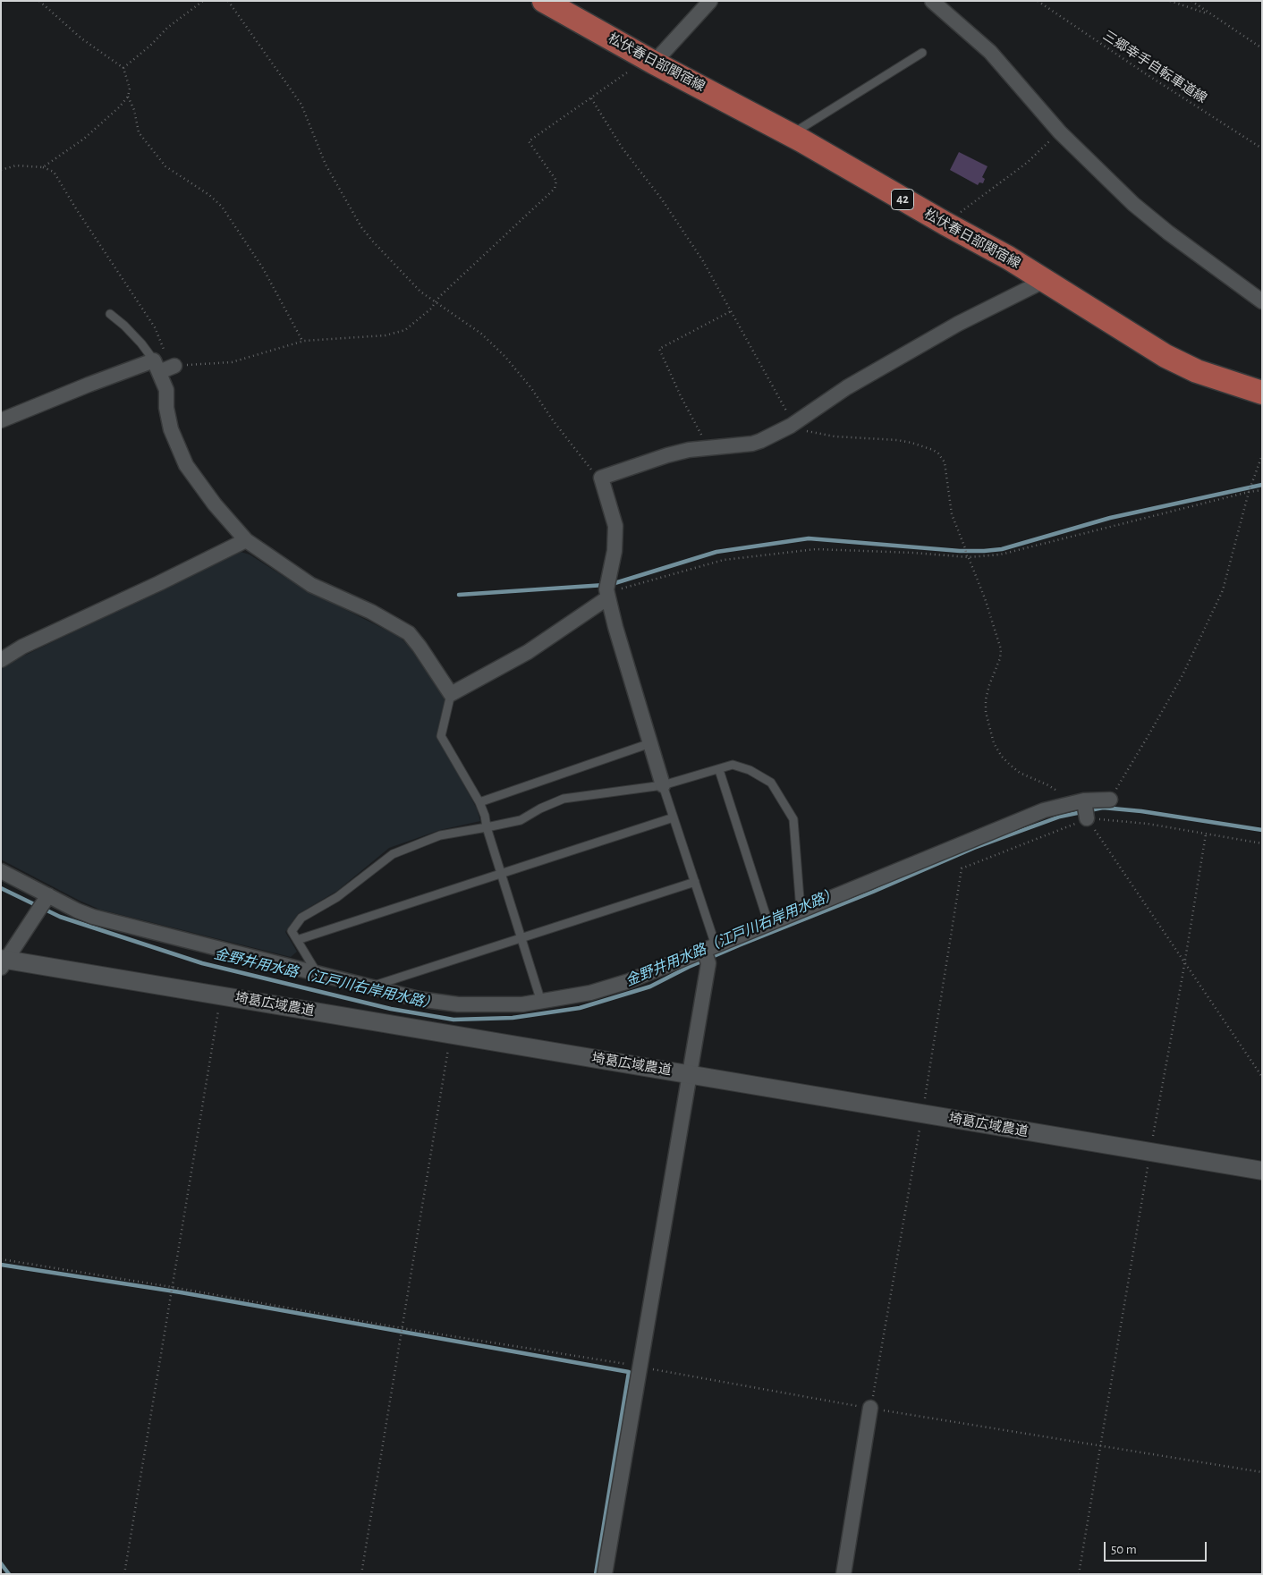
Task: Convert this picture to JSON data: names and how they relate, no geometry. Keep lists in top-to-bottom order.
{
  "streets": {
    "main road": ["松伏春日部関宿線", "42"],
    "street": ["埼葛広域農道"],
    "path": ["三郷幸手自転車道線"]
  },
  "water": ["金野井用水路（江戸川右岸用水路）"],
  "scale_bar": "50 m"
}
